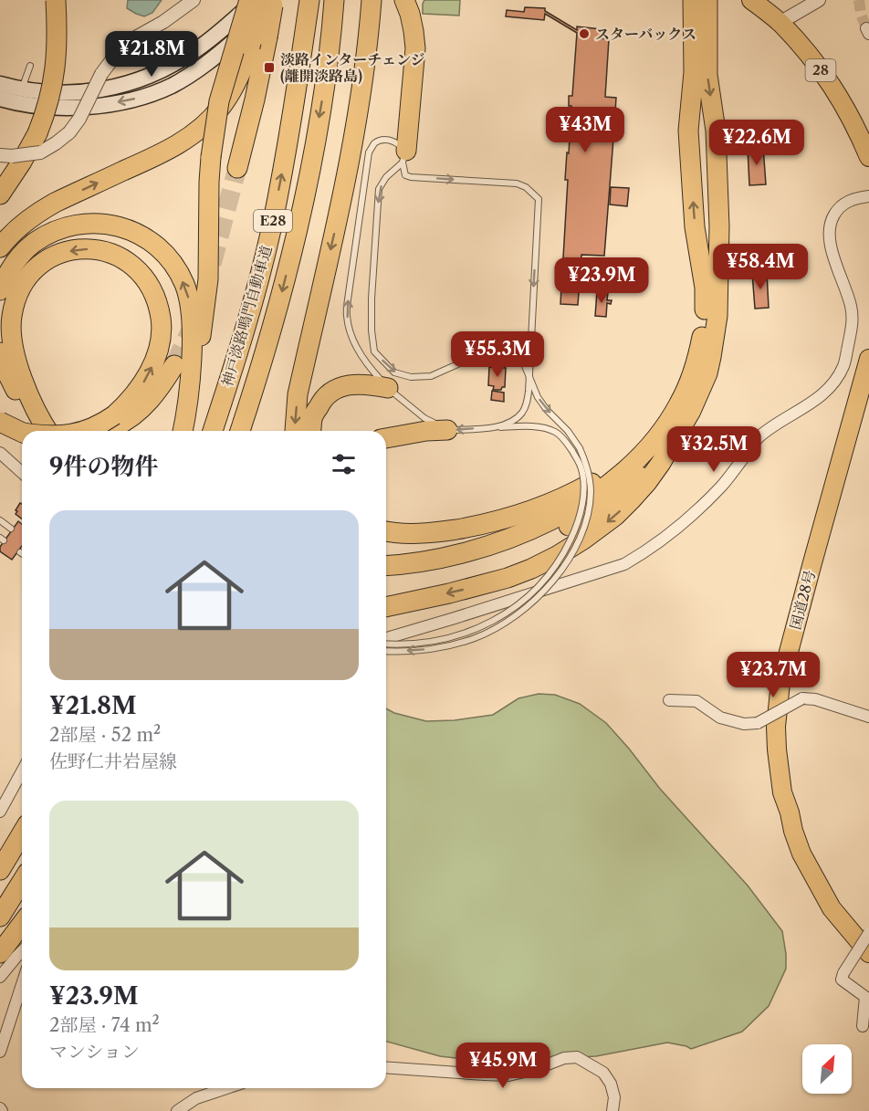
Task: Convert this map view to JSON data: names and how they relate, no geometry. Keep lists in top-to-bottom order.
{
  "streets": {
    "highway": [
      "28",
      "E28",
      "神戸淡路鳴門自動車道",
      "国道28号"
    ]
  },
  "places": {
    "other": ["スターバックス"],
    "transit": ["淡路インターチェンジ (離開淡路島)"]
  },
  "north": "top right",
  "page": {
    "price": [
      "¥21.8M",
      "¥43M",
      "¥22.6M",
      "¥58.4M",
      "¥23.9M",
      "¥55.3M",
      "¥32.5M",
      "¥23.7M",
      "¥45.9M"
    ],
    "heading": "9件の物件",
    "list": [
      {
        "name": "¥21.8M",
        "note": "2部屋 · 52 m² · 佐野仁井岩屋線"
      },
      {
        "name": "¥23.9M",
        "note": "2部屋 · 74 m² · マンション"
      }
    ]
  }
}
